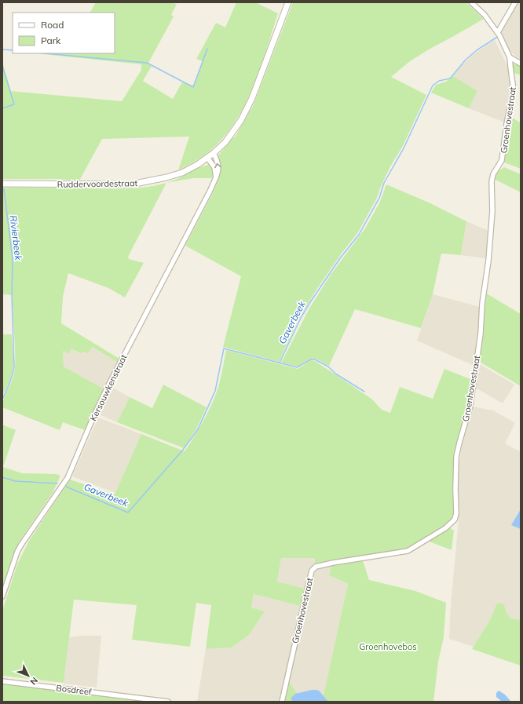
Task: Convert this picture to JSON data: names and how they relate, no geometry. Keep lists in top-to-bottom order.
{
  "streets": {
    "street": [
      "Groenhovestraat",
      "Ruddervoordestraat",
      "Kersouwkenstraat",
      "Bosdreef"
    ]
  },
  "crossings": [
    ["Ruddervoordestraat", "Kersouwkenstraat"]
  ],
  "water": ["Rivierbeek", "Gaverbeek"],
  "parks": ["Groenhovebos"],
  "legend": ["Road", "Park"],
  "north": "bottom right"
}
